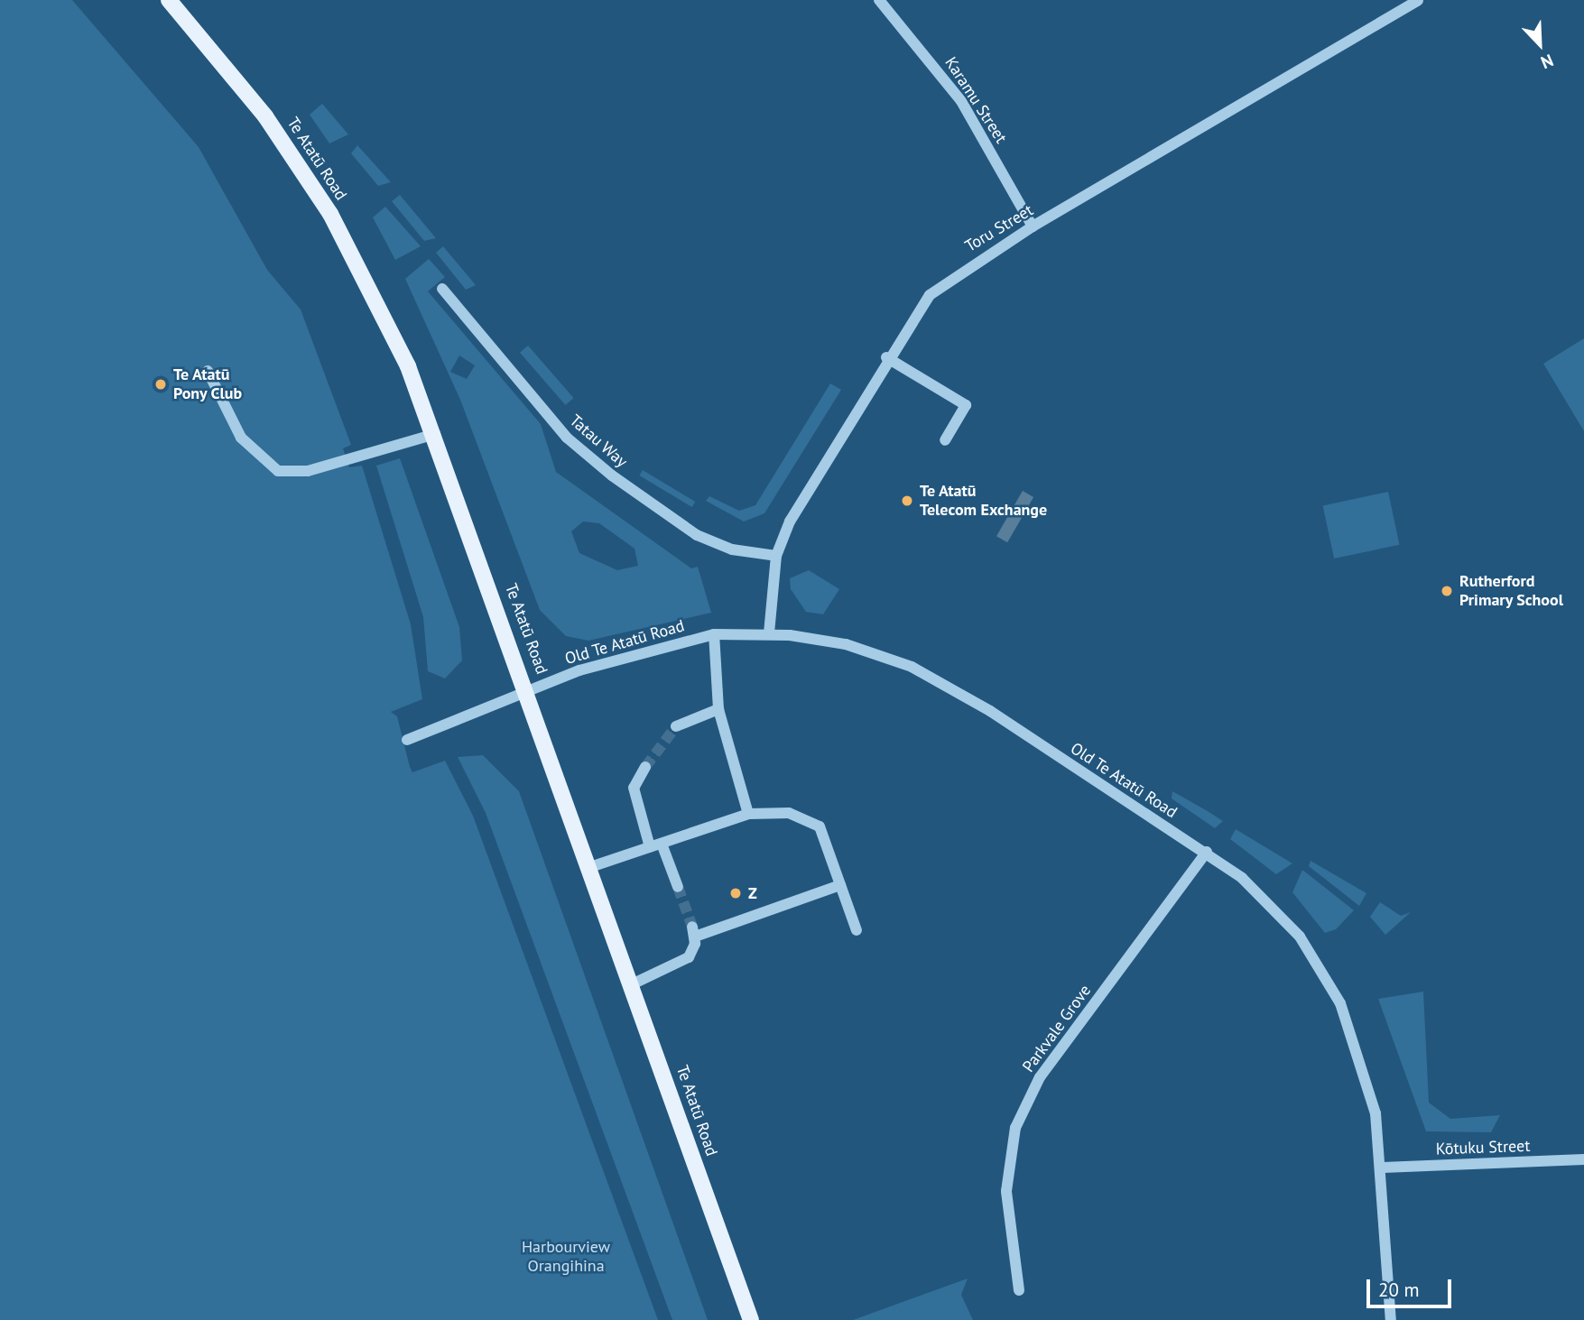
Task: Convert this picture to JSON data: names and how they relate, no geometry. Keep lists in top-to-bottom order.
{
  "streets": {
    "main road": ["Te Atatū Road"],
    "street": [
      "Karamu Street",
      "Toru Street",
      "Tatau Way",
      "Old Te Atatū Road",
      "Parkvale Grove",
      "Kōtuku Street"
    ]
  },
  "crossings": [
    ["Karamu Street", "Toru Street"],
    ["Te Atatū Road", "Old Te Atatū Road"],
    ["Toru Street", "Tatau Way"],
    ["Toru Street", "Old Te Atatū Road"],
    ["Old Te Atatū Road", "Parkvale Grove"],
    ["Old Te Atatū Road", "Kōtuku Street"]
  ],
  "parks": ["Harbourview Orangihina"],
  "places": [
    "Te Atatū Pony Club",
    "Te Atatū Telecom Exchange",
    "Rutherford Primary School",
    "Z"
  ],
  "scale_bar": "20 m",
  "north": "bottom right"
}
